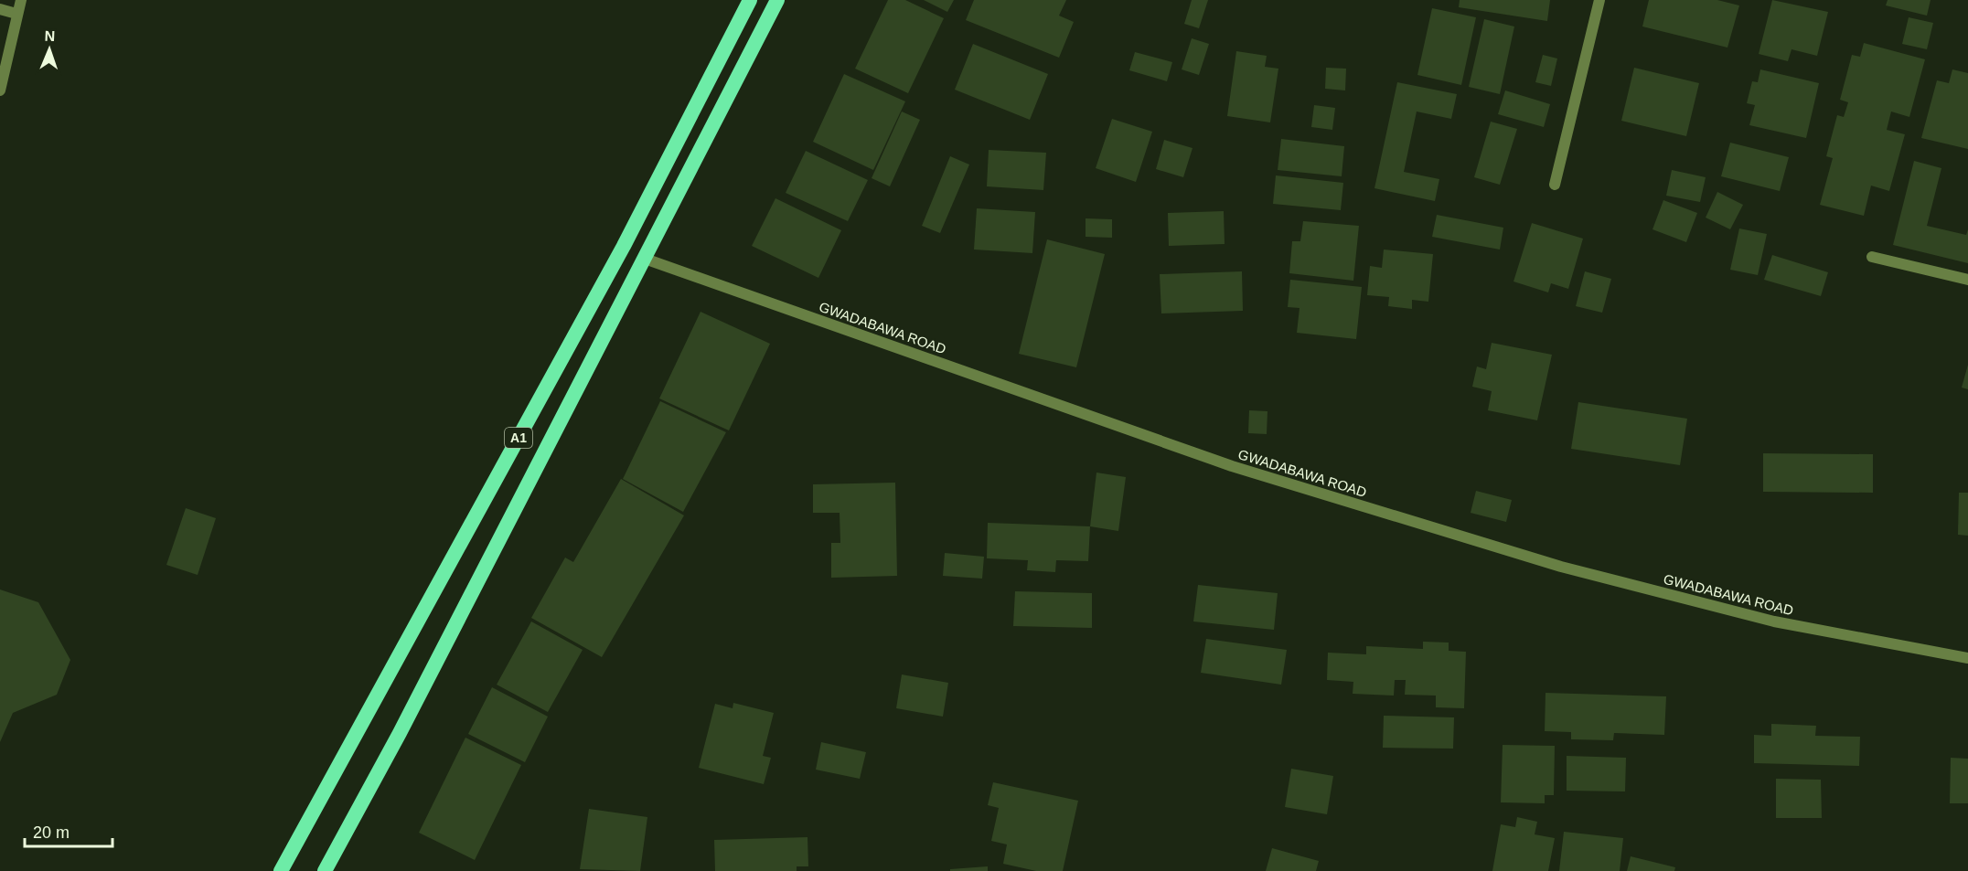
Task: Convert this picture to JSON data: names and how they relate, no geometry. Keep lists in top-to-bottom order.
{
  "streets": {
    "highway": ["A1"],
    "street": ["GWADABAWA ROAD"]
  },
  "crossings": [
    ["GWADABAWA ROAD", "A1"]
  ],
  "scale_bar": "20 m",
  "north": "top"
}
